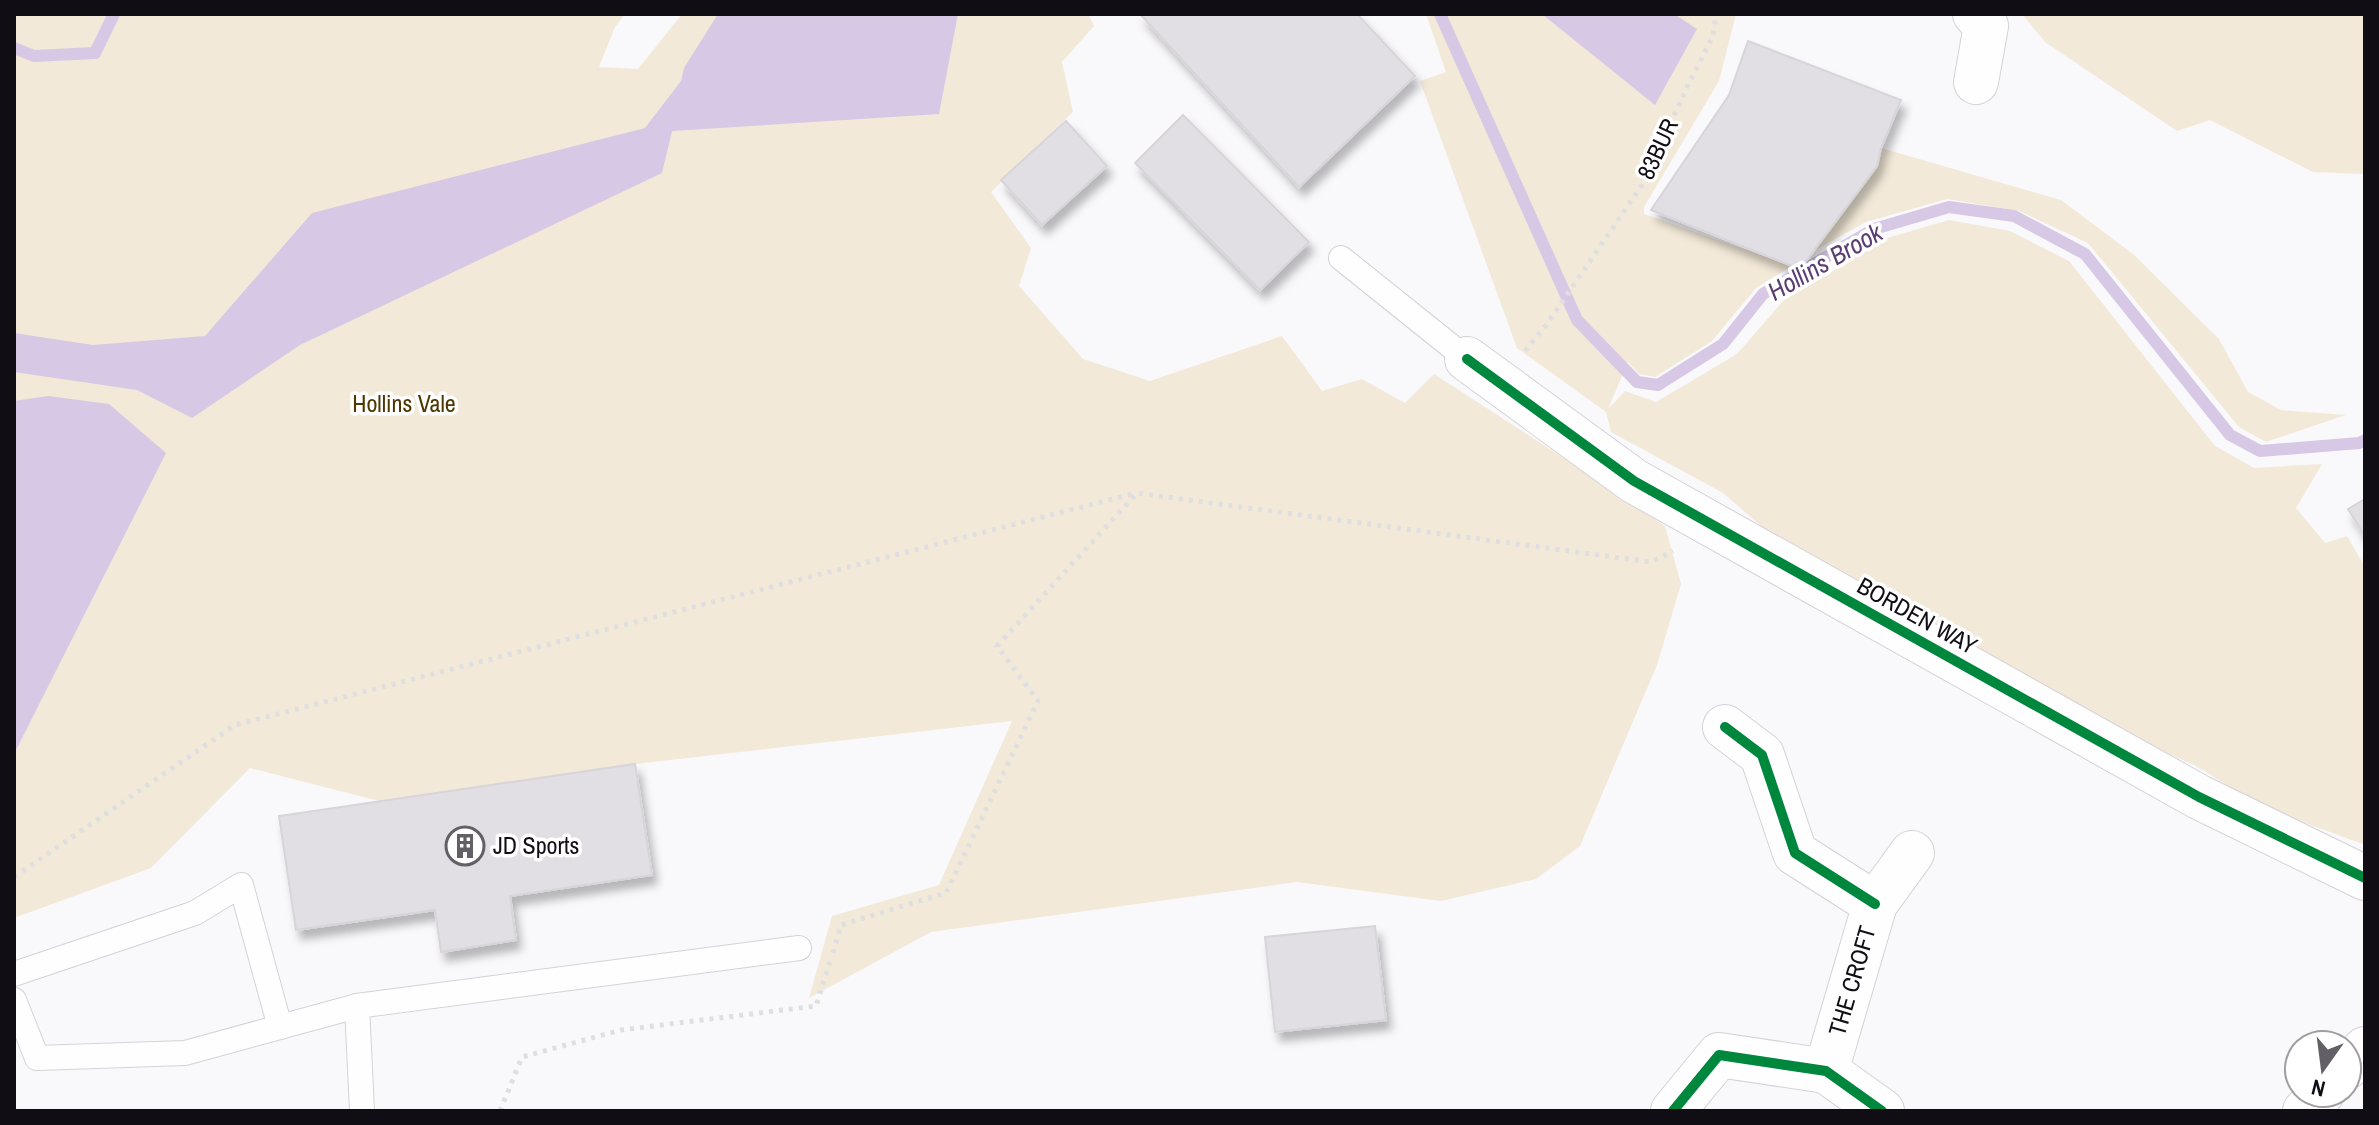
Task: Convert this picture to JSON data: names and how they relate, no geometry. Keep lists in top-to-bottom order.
{
  "streets": {
    "street": ["BORDEN WAY", "THE CROFT"],
    "path": ["83BUR"]
  },
  "water": ["Hollins Brook"],
  "parks": ["Hollins Vale"],
  "places": {
    "building": ["JD Sports"]
  },
  "north": "bottom"
}
